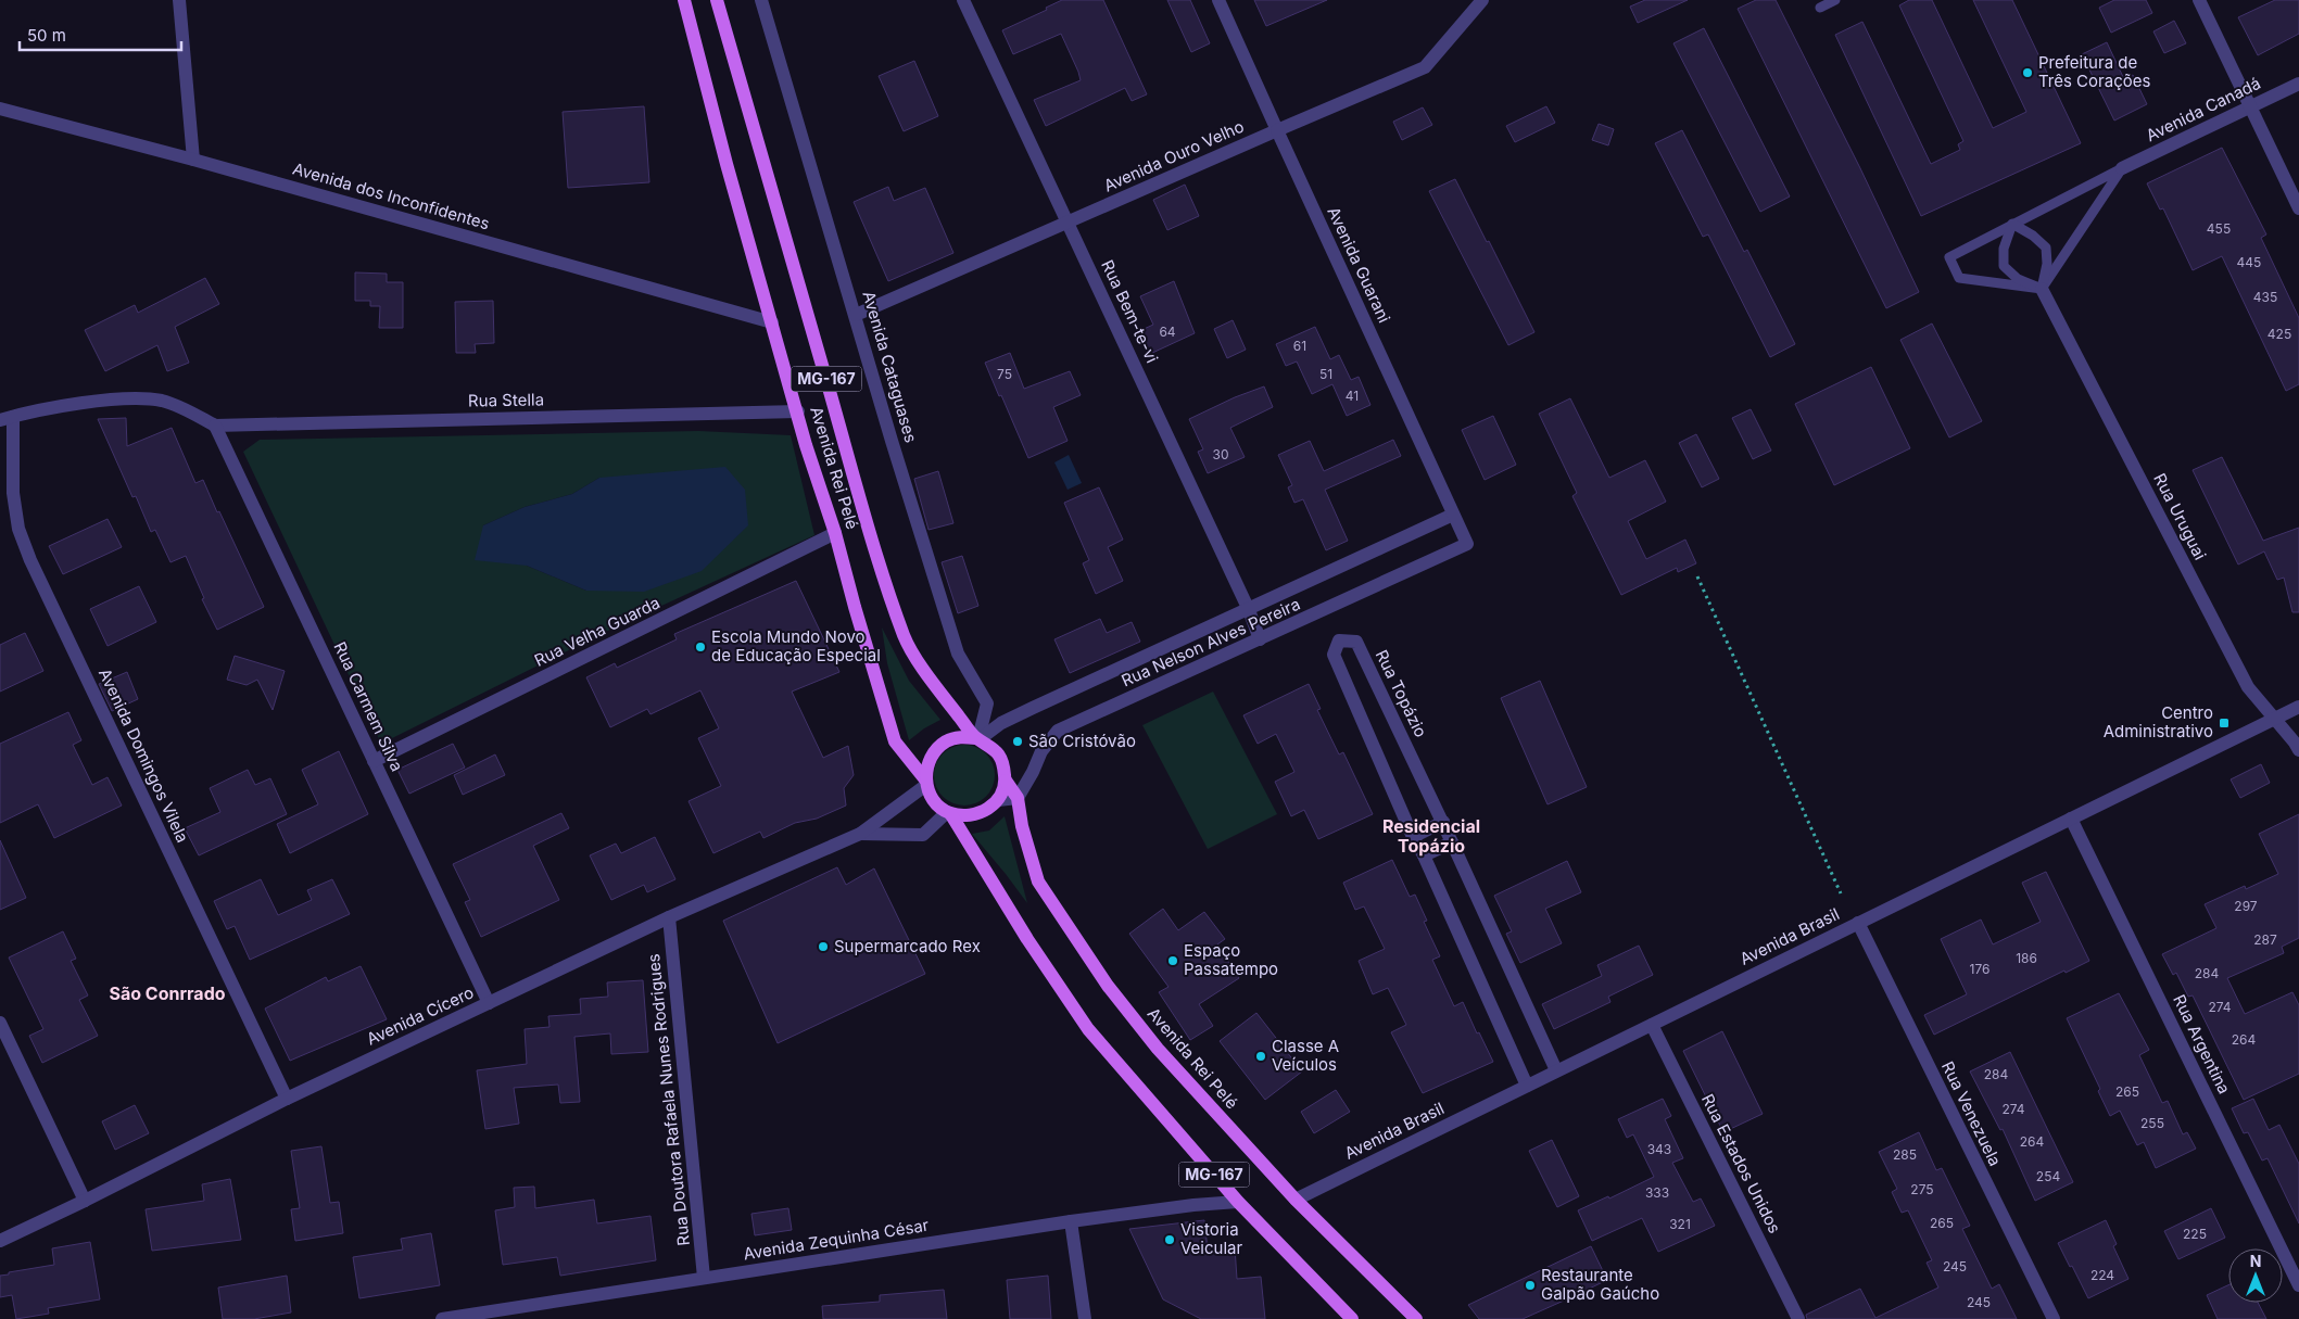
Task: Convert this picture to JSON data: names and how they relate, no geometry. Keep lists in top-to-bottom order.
{
  "streets": {
    "main road": ["MG-167", "Avenida Rei Pelé"],
    "street": [
      "Avenida Canadá",
      "Avenida Ouro Velho",
      "Avenida dos Inconfidentes",
      "Avenida Guarani",
      "Rua Bem-te-vi",
      "Avenida Cataguases",
      "Rua Stella",
      "Rua Uruguai",
      "Rua Velha Guarda",
      "Rua Nelson Alves Pereira",
      "Rua Topázio",
      "Rua Carmem Silva",
      "Avenida Domingos Vilela",
      "Avenida Brasil",
      "Avenida Cícero",
      "Rua Argentina",
      "Rua Doutora Rafaela Nunes Rodrigues",
      "Rua Venezuela",
      "Rua Estados Unidos",
      "Avenida Zequinha César"
    ]
  },
  "crossings": [
    ["Avenida Ouro Velho", "Avenida Guarani"],
    ["Avenida Ouro Velho", "Rua Bem-te-vi"],
    ["Avenida Ouro Velho", "Avenida Cataguases"],
    ["Avenida dos Inconfidentes", "Avenida Rei Pelé"],
    ["Avenida Guarani", "Rua Nelson Alves Pereira"],
    ["Rua Bem-te-vi", "Rua Nelson Alves Pereira"],
    ["Avenida Cataguases", "Avenida Rei Pelé"],
    ["Avenida Cataguases", "Rua Nelson Alves Pereira"],
    ["Avenida Cataguases", "Avenida Cícero"],
    ["Rua Stella", "Avenida Rei Pelé"],
    ["Rua Stella", "Rua Carmem Silva"],
    ["Avenida Rei Pelé", "Rua Velha Guarda"],
    ["Avenida Rei Pelé", "Rua Nelson Alves Pereira"],
    ["Avenida Rei Pelé", "Avenida Brasil"],
    ["Avenida Rei Pelé", "Avenida Cícero"],
    ["Avenida Rei Pelé", "Avenida Zequinha César"],
    ["Rua Uruguai", "Avenida Brasil"],
    ["Rua Velha Guarda", "Rua Carmem Silva"],
    ["Rua Nelson Alves Pereira", "Avenida Cícero"],
    ["Rua Topázio", "Avenida Brasil"],
    ["Rua Carmem Silva", "Avenida Cícero"],
    ["Avenida Domingos Vilela", "Avenida Cícero"],
    ["Avenida Brasil", "Rua Argentina"],
    ["Avenida Brasil", "Rua Venezuela"],
    ["Avenida Brasil", "Rua Estados Unidos"],
    ["Avenida Cícero", "Rua Doutora Rafaela Nunes Rodrigues"],
    ["Rua Doutora Rafaela Nunes Rodrigues", "Avenida Zequinha César"]
  ],
  "districts": ["Residencial Topázio", "São Conrrado"],
  "places": {
    "other": [
      "Prefeitura de Três Corações",
      "Escola Mundo Novo de Educação Especial",
      "São Cristóvão",
      "Supermarcado Rex",
      "Espaço Passatempo",
      "Classe A Veículos",
      "Vistoria Veicular",
      "Restaurante Galpão Gaúcho"
    ],
    "transit": ["Centro Administrativo"]
  },
  "house_numbers": [
    "455",
    "445",
    "435",
    "64",
    "425",
    "61",
    "75",
    "51",
    "41",
    "30",
    "297",
    "287",
    "186",
    "176",
    "284",
    "274",
    "264",
    "284",
    "265",
    "274",
    "255",
    "264",
    "343",
    "285",
    "254",
    "275",
    "333",
    "265",
    "321",
    "225",
    "245",
    "224",
    "245"
  ],
  "scale_bar": "50 m",
  "north": "top"
}
